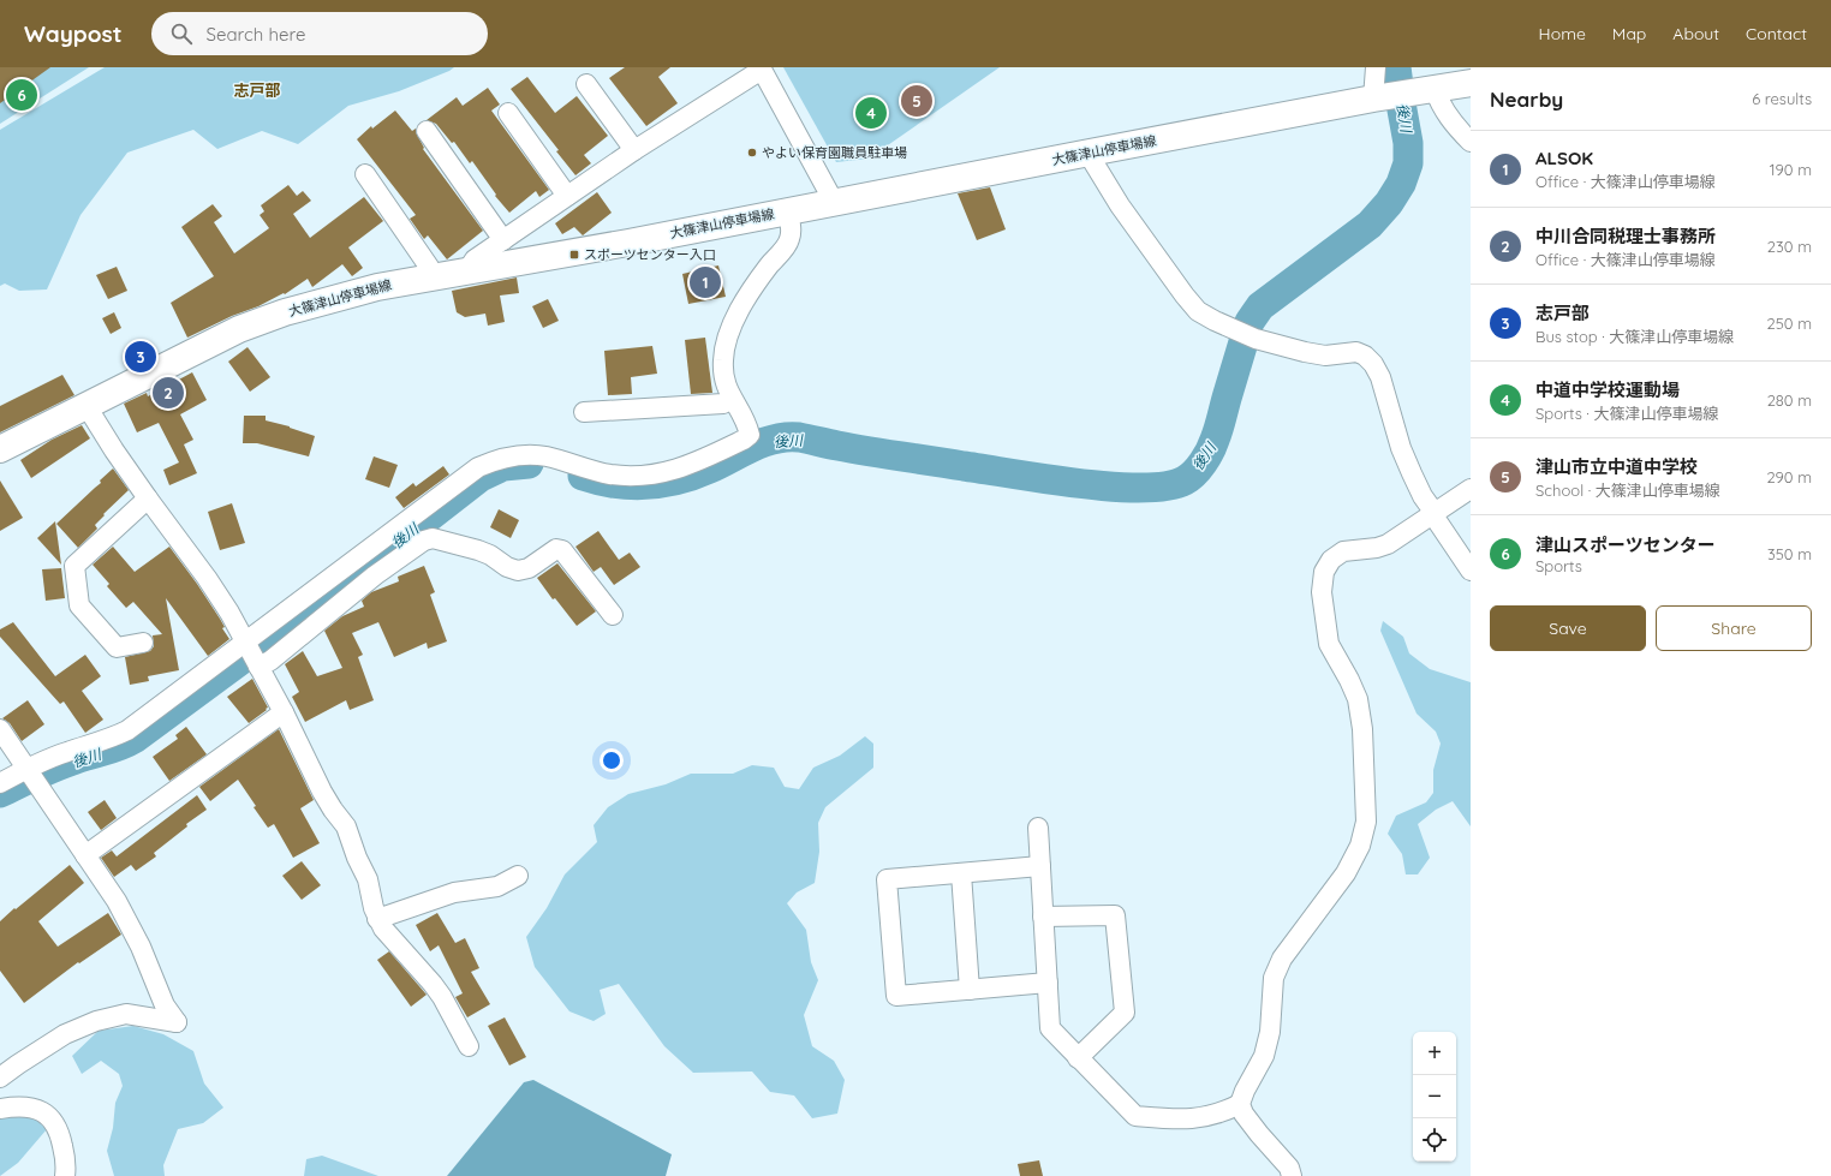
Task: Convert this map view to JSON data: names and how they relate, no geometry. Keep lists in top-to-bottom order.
{
  "streets": {
    "main road": ["大篠津山停車場線"]
  },
  "districts": ["志戸部"],
  "water": ["後川"],
  "places": {
    "other": ["やよい保育園職員駐車場"],
    "transit": ["スポーツセンター入口"]
  },
  "page": {
    "header": "Waypost",
    "search": "Search here",
    "nav": [
      "Home",
      "Map",
      "About",
      "Contact"
    ],
    "heading": ["Nearby", "6 results"],
    "pins": [
      "6",
      "5",
      "4",
      "1",
      "3",
      "2"
    ],
    "list": [
      {
        "mark": "1",
        "name": "ALSOK",
        "note": "Office · 大篠津山停車場線",
        "value": "190 m"
      },
      {
        "mark": "2",
        "name": "中川合同税理士事務所",
        "note": "Office · 大篠津山停車場線",
        "value": "230 m"
      },
      {
        "mark": "3",
        "name": "志戸部",
        "note": "Bus stop · 大篠津山停車場線",
        "value": "250 m"
      },
      {
        "mark": "4",
        "name": "中道中学校運動場",
        "note": "Sports · 大篠津山停車場線",
        "value": "280 m"
      },
      {
        "mark": "5",
        "name": "津山市立中道中学校",
        "note": "School · 大篠津山停車場線",
        "value": "290 m"
      },
      {
        "mark": "6",
        "name": "津山スポーツセンター",
        "note": "Sports",
        "value": "350 m"
      }
    ],
    "buttons": ["Save", "Share"],
    "map_buttons": ["+", "−"]
  }
}
